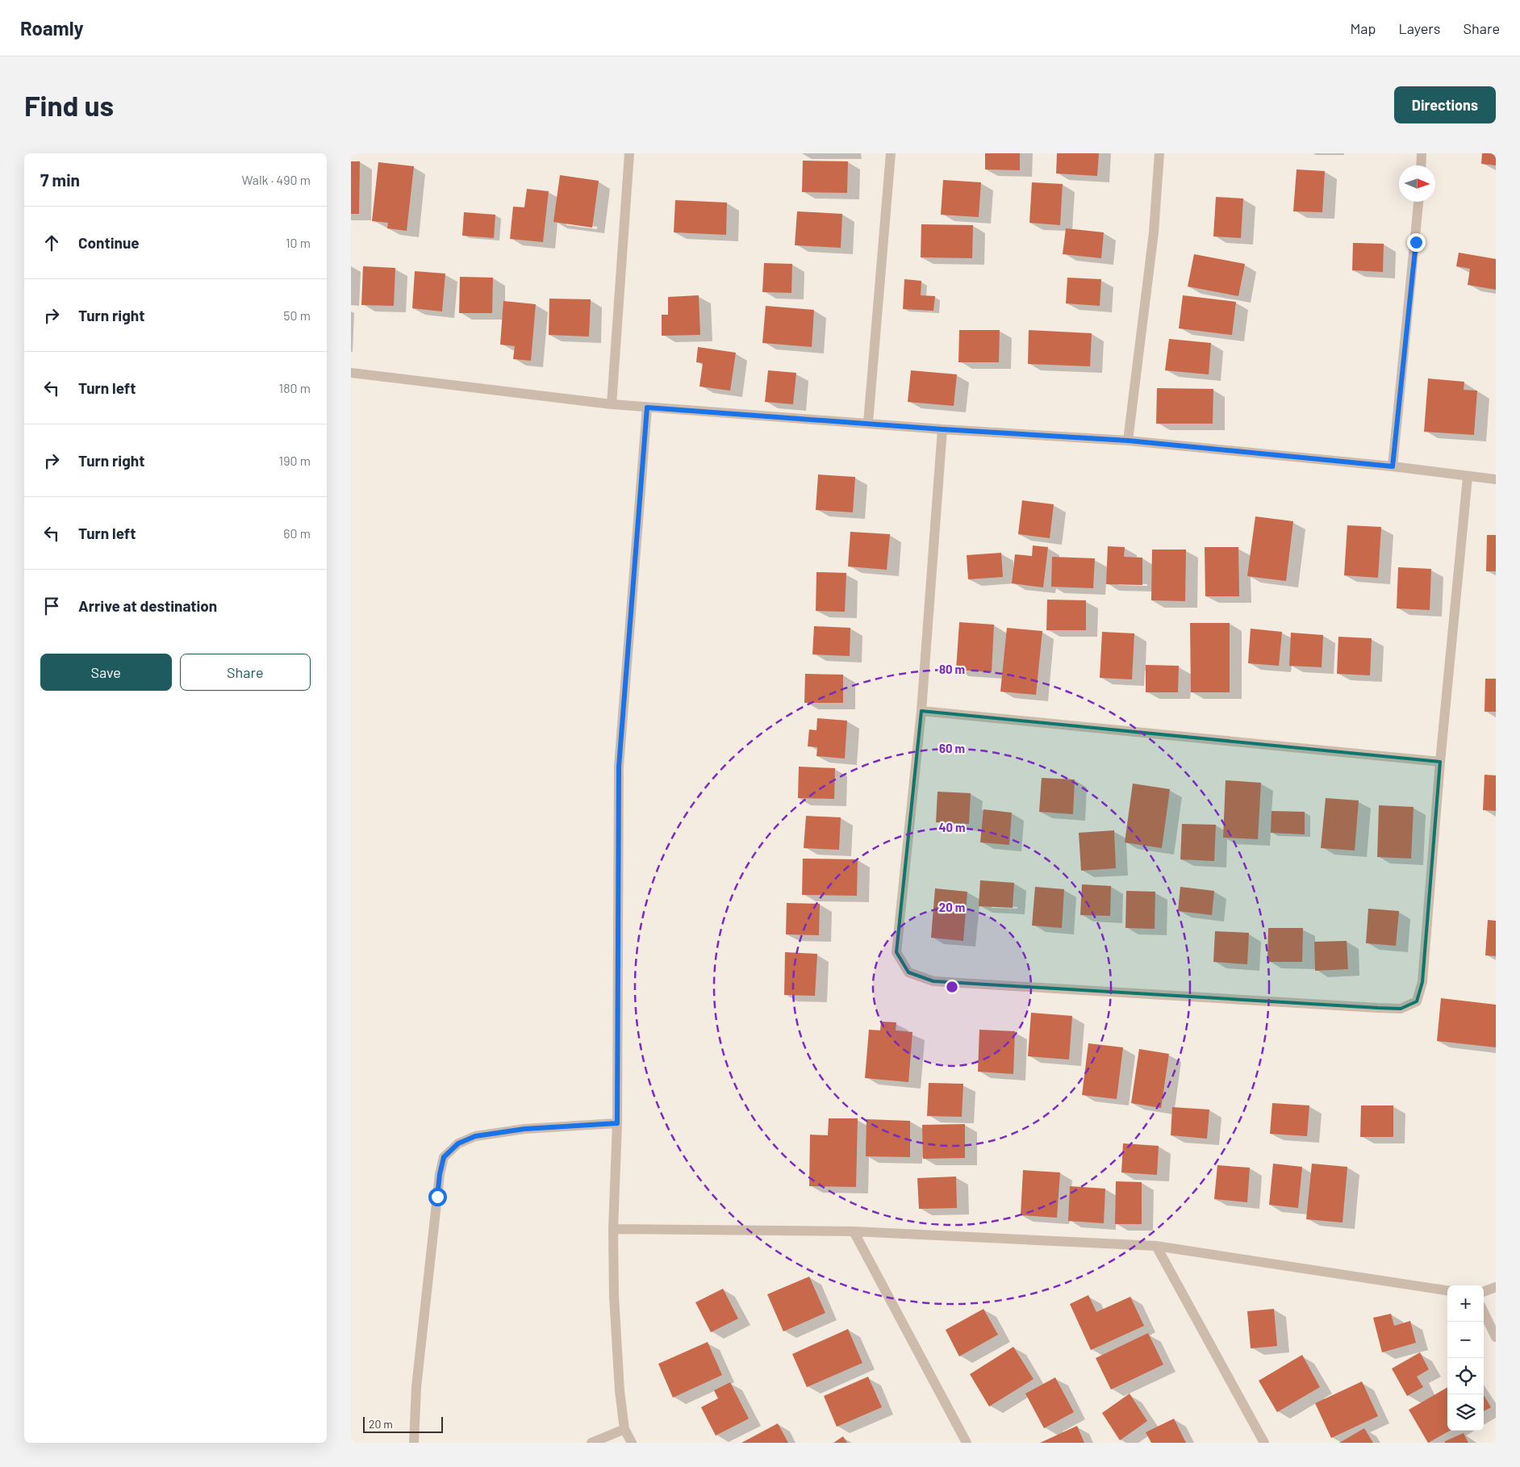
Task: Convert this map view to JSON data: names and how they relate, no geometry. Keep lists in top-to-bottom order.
{
  "scale_bar": "20 m",
  "north": "right",
  "page": {
    "header": "Roamly",
    "nav": ["Map", "Layers", "Share"],
    "buttons": [
      "Directions",
      ["Save", "Share"]
    ],
    "title": "Find us",
    "heading": ["7 min", "Walk · 490 m"],
    "list": [
      ["Continue", "10 m"],
      ["Turn right", "50 m"],
      ["Turn left", "180 m"],
      ["Turn right", "190 m"],
      ["Turn left", "60 m"],
      "Arrive at destination"
    ],
    "map_buttons": ["+", "−"],
    "scale": "20 m"
  },
  "rings": [
    "80 m",
    "60 m",
    "40 m",
    "20 m"
  ]
}
